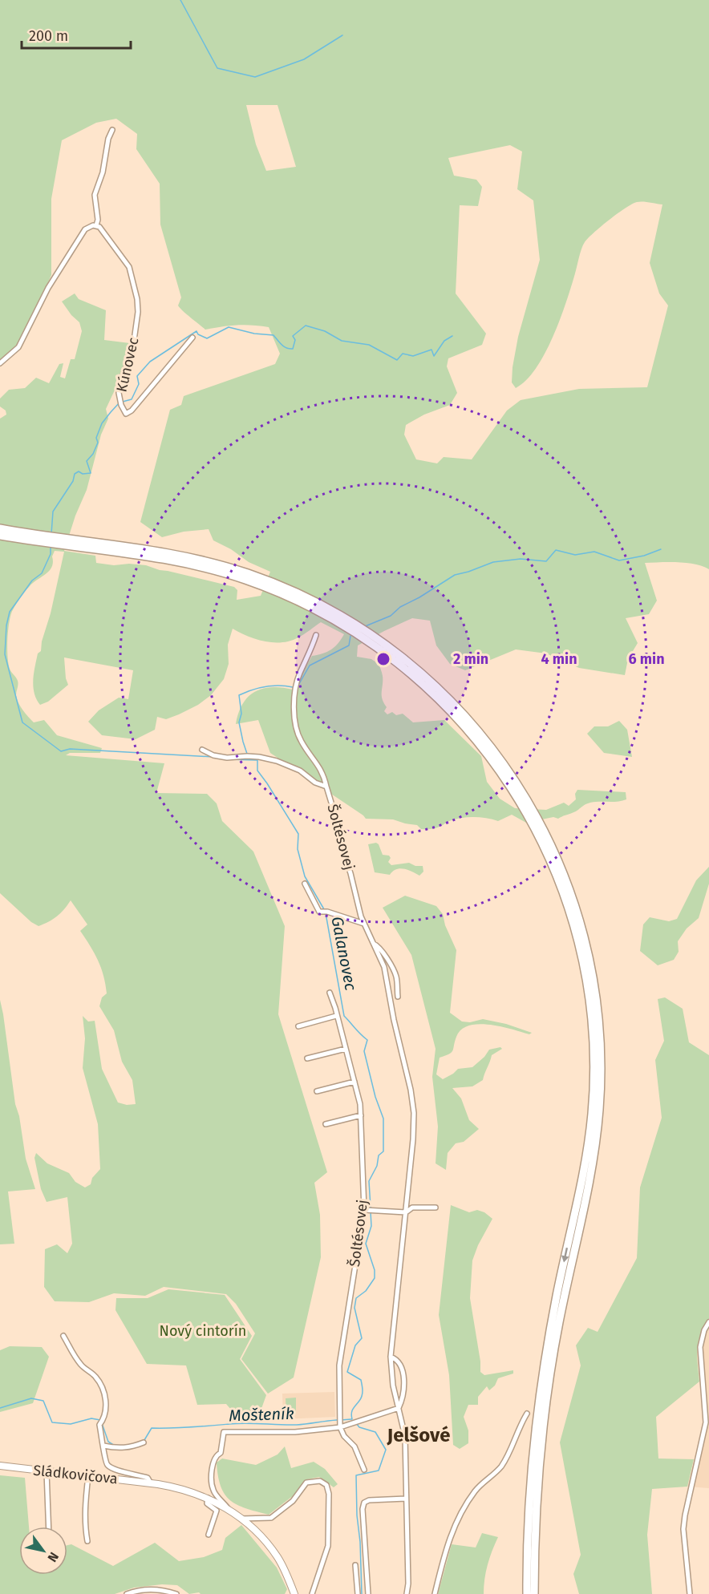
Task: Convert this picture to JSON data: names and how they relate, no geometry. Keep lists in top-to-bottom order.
{
  "streets": {
    "main road": ["Sládkovičova"],
    "street": ["Kúnovec", "Šoltésovej"]
  },
  "districts": ["Jelšové"],
  "water": ["Galanovec", "Mošteník"],
  "parks": ["Nový cintorín"],
  "scale_bar": "200 m",
  "north": "bottom right",
  "rings": ["2 min", "4 min", "6 min"]
}
